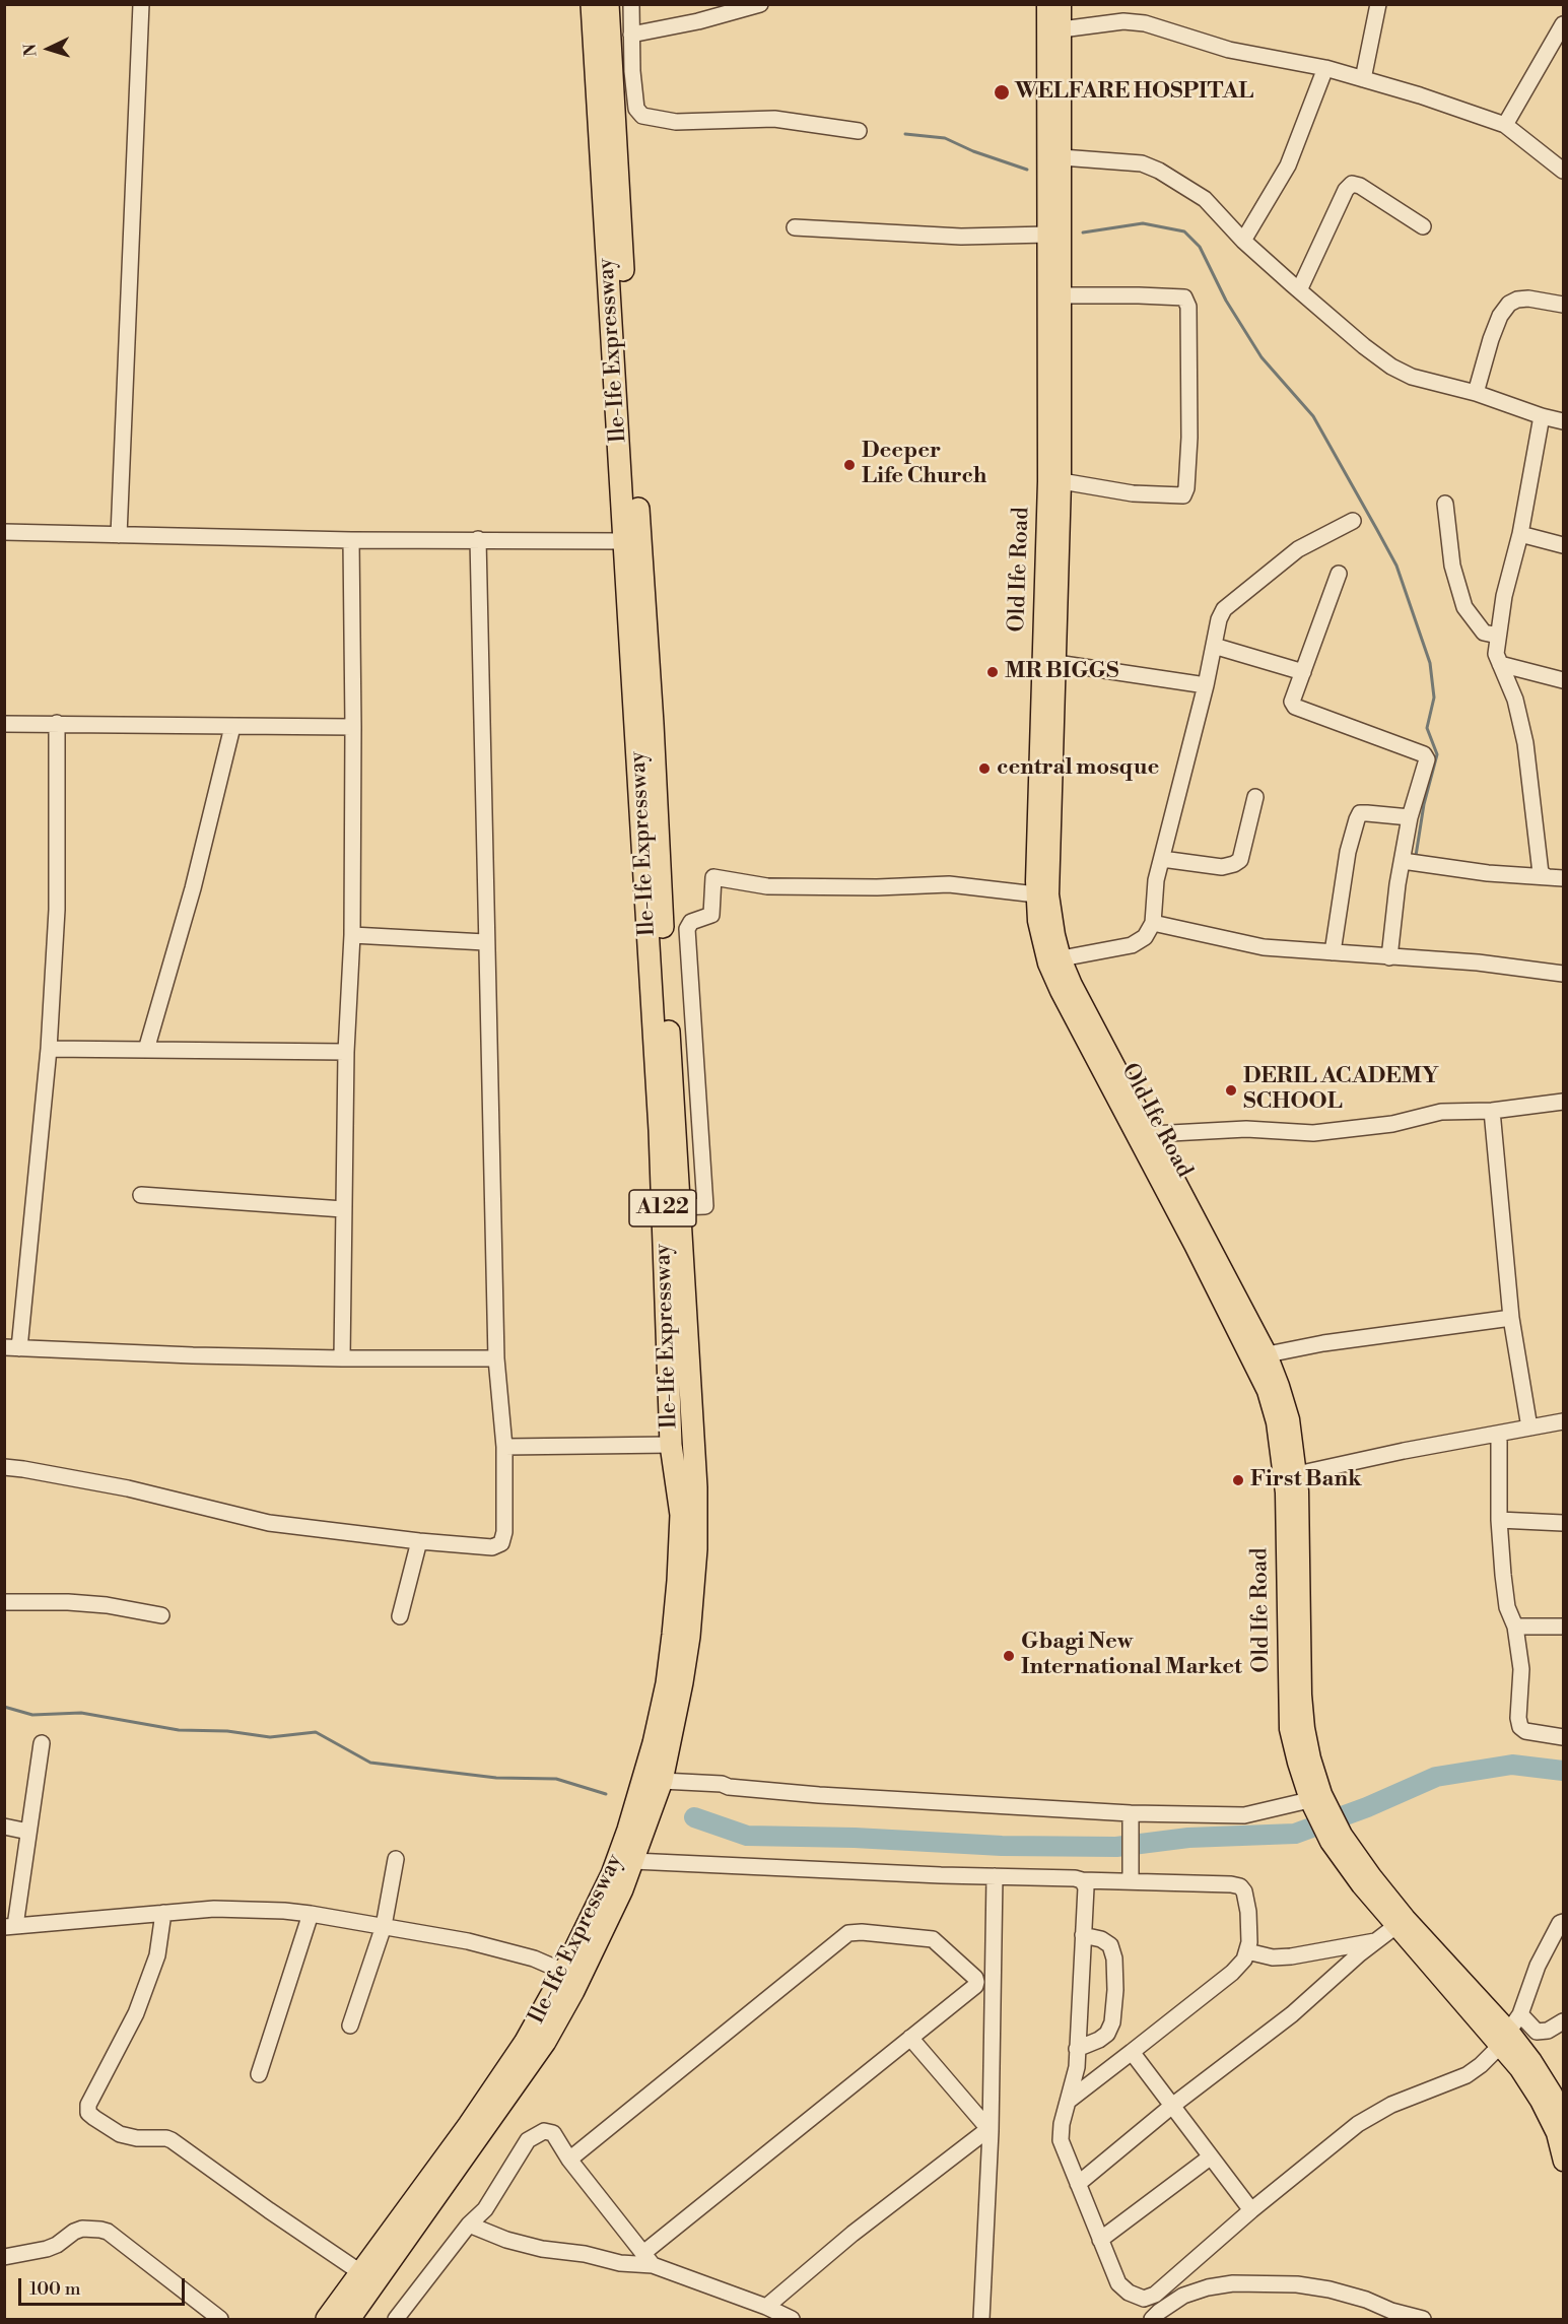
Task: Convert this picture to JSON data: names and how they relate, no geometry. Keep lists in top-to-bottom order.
{
  "streets": {
    "highway": ["Ile-Ife Expressway", "A122"],
    "main road": ["Old Ife Road"]
  },
  "places": [
    "WELFARE HOSPITAL",
    "Deeper Life Church",
    "MR BIGGS",
    "central mosque",
    "DERIL ACADEMY SCHOOL",
    "First Bank",
    "Gbagi New International Market"
  ],
  "scale_bar": "100 m",
  "north": "left"
}
